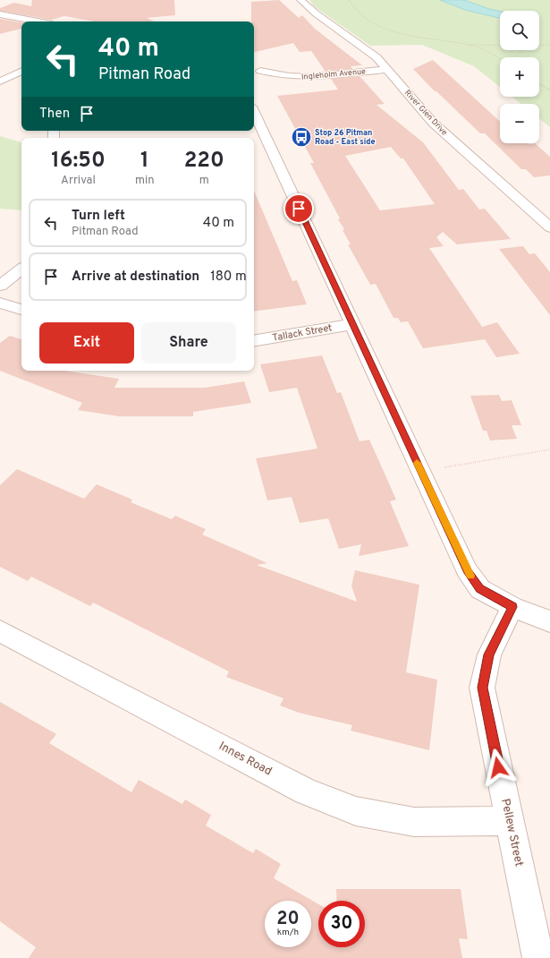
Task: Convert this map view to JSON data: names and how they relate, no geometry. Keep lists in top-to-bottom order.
{
  "streets": {
    "street": [
      "Ingleholm Avenue",
      "River Glen Drive",
      "Tallack Street",
      "Innes Road",
      "Pellew Street"
    ]
  },
  "crossings": [
    ["Ingleholm Avenue", "River Glen Drive"],
    ["Innes Road", "Pellew Street"]
  ],
  "places": {
    "bus stop": ["Stop 26 Pitman Road - East side"]
  },
  "page": {
    "map_buttons": ["+", "−"],
    "turn": ["40 m", "Pitman Road"],
    "then": "Then",
    "eta": [
      "16:50",
      "Arrival",
      "1",
      "min",
      "220",
      "m"
    ],
    "list": [
      {
        "name": "Turn left",
        "note": "Pitman Road",
        "value": "40 m"
      },
      {
        "name": "Arrive at destination",
        "value": "180 m"
      }
    ],
    "buttons": ["Exit", "Share"],
    "speed": "20 km/h",
    "limit": "30"
  }
}
